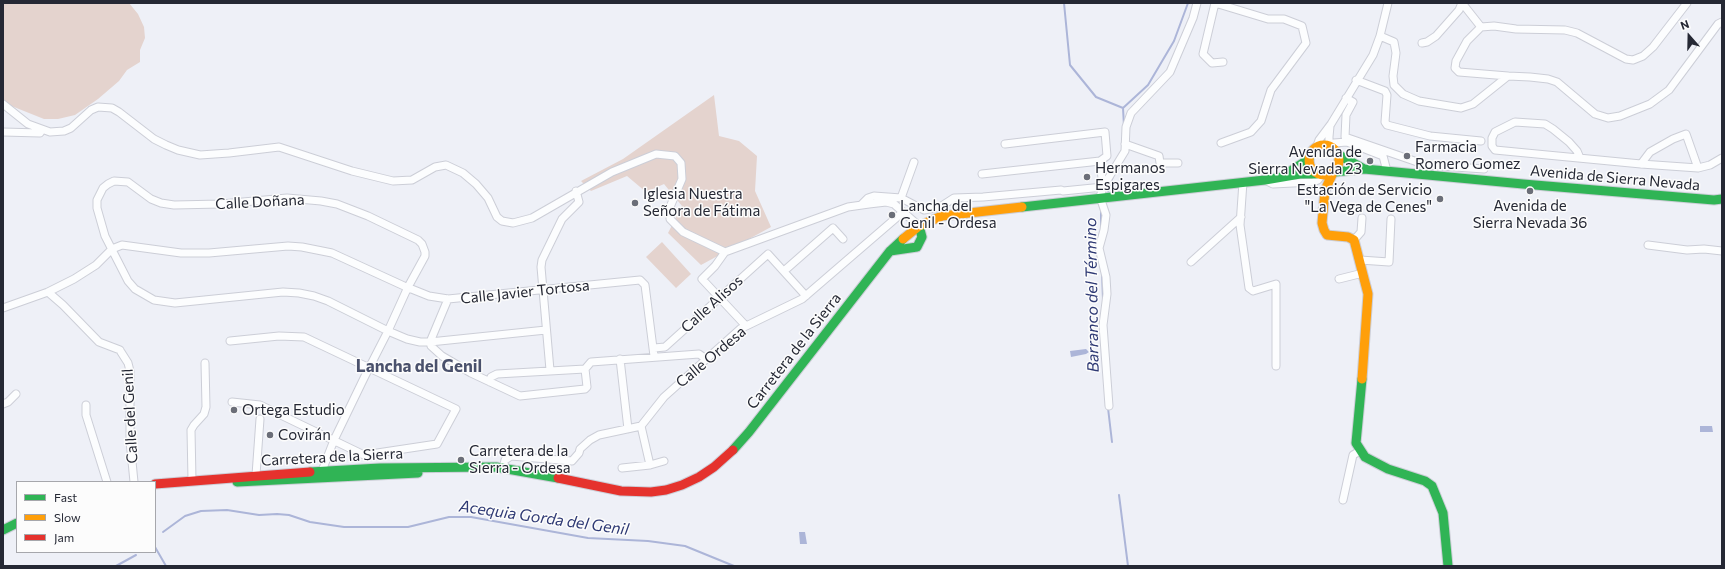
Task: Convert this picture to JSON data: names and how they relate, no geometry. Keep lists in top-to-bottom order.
{
  "streets": {
    "street": [
      "Avenida de Sierra Nevada",
      "Calle Doñana",
      "Calle Javier Tortosa",
      "Calle Alisos",
      "Carretera de la Sierra",
      "Calle Ordesa",
      "Calle del Genil"
    ]
  },
  "crossings": [
    ["Avenida de Sierra Nevada", "Carretera de la Sierra"],
    ["Calle Doñana", "Calle Javier Tortosa"],
    ["Calle Doñana", "Carretera de la Sierra"],
    ["Calle Javier Tortosa", "Calle Alisos"]
  ],
  "districts": ["Lancha del Genil"],
  "water": ["Barranco del Término", "Acequia Gorda del Genil"],
  "places": [
    "Farmacia Romero Gomez",
    "Avenida de Sierra Nevada 23",
    "Hermanos Espigares",
    "Avenida de Sierra Nevada 36",
    "Estación de Servicio \"La Vega de Cenes\"",
    "Iglesia Nuestra Señora de Fátima",
    "Lancha del Genil - Ordesa",
    "Ortega Estudio",
    "Covirán",
    "Carretera de la Sierra - Ordesa"
  ],
  "legend": ["Fast", "Slow", "Jam"],
  "north": "top"
}
